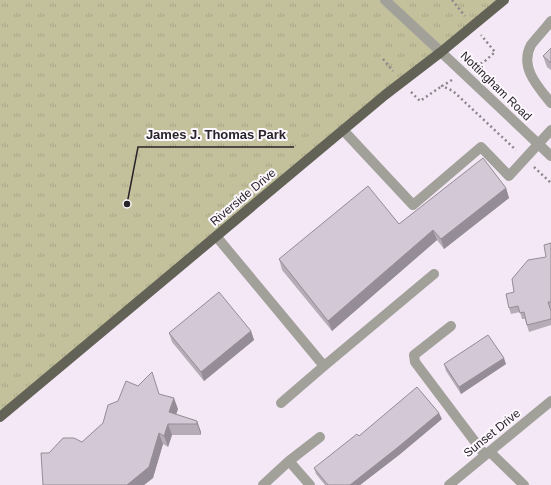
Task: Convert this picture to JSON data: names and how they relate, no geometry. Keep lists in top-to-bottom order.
{
  "streets": {
    "main road": ["Riverside Drive"],
    "street": ["Nottingham Road", "Sunset Drive"]
  },
  "crossings": [
    ["Nottingham Road", "Riverside Drive"]
  ],
  "places": ["James J. Thomas Park"]
}
